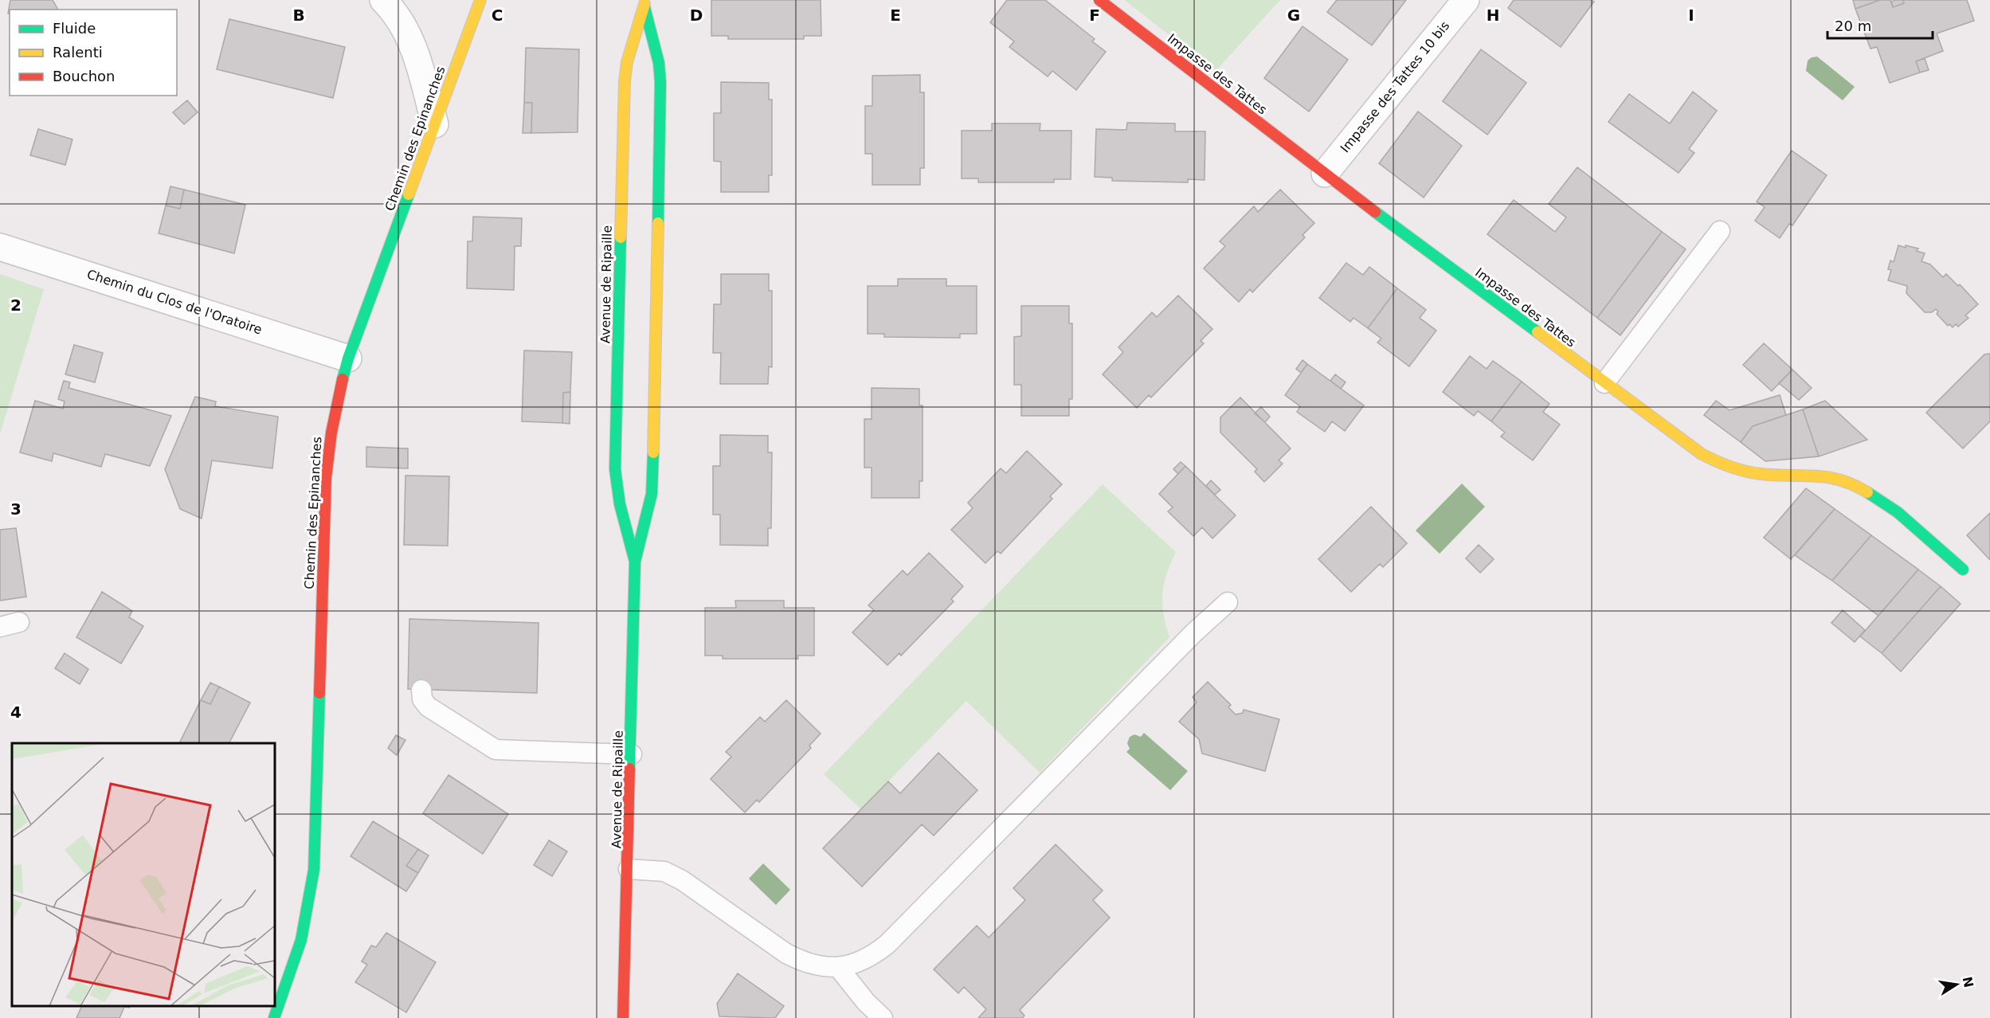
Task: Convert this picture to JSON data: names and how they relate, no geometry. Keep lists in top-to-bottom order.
{
  "streets": {
    "street": [
      "Impasse des Tattes",
      "Impasse des Tattes 10 bis",
      "Chemin des Epinanches",
      "Avenue de Ripaille",
      "Chemin du Clos de l'Oratoire"
    ]
  },
  "crossings": [
    ["Impasse des Tattes", "Impasse des Tattes 10 bis"],
    ["Chemin des Epinanches", "Chemin du Clos de l'Oratoire"]
  ],
  "legend": ["Fluide", "Ralenti", "Bouchon"],
  "scale_bar": "20 m",
  "north": "right",
  "grid": {
    "columns": [
      "B",
      "C",
      "D",
      "E",
      "F",
      "G",
      "H",
      "I"
    ],
    "rows": ["2", "3", "4"]
  }
}
